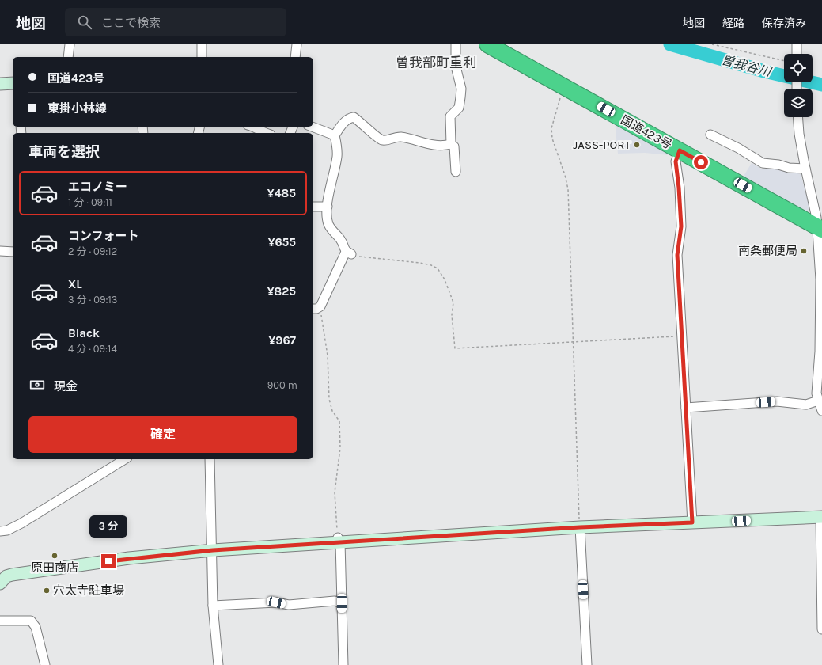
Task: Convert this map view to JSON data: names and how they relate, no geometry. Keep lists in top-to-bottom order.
{
  "streets": {
    "highway": ["国道423号"]
  },
  "districts": ["曽我部町重利"],
  "water": ["曽我谷川"],
  "places": [
    "JASS-PORT",
    "南条郵便局",
    "原田商店",
    "穴太寺駐車場"
  ],
  "page": {
    "header": "地図",
    "search": "ここで検索",
    "nav": ["地図", "経路", "保存済み"],
    "banner": ["国道423号", "東掛小林線"],
    "heading": "車両を選択",
    "list": [
      {
        "name": "エコノミー",
        "note": "1 分 · 09:11",
        "value": "¥485"
      },
      {
        "name": "コンフォート",
        "note": "2 分 · 09:12",
        "value": "¥655"
      },
      {
        "name": "XL",
        "note": "3 分 · 09:13",
        "value": "¥825"
      },
      {
        "name": "Black",
        "note": "4 分 · 09:14",
        "value": "¥967"
      }
    ],
    "pay": ["現金", "900 m"],
    "buttons": "確定",
    "bubble": "3 分"
  }
}
